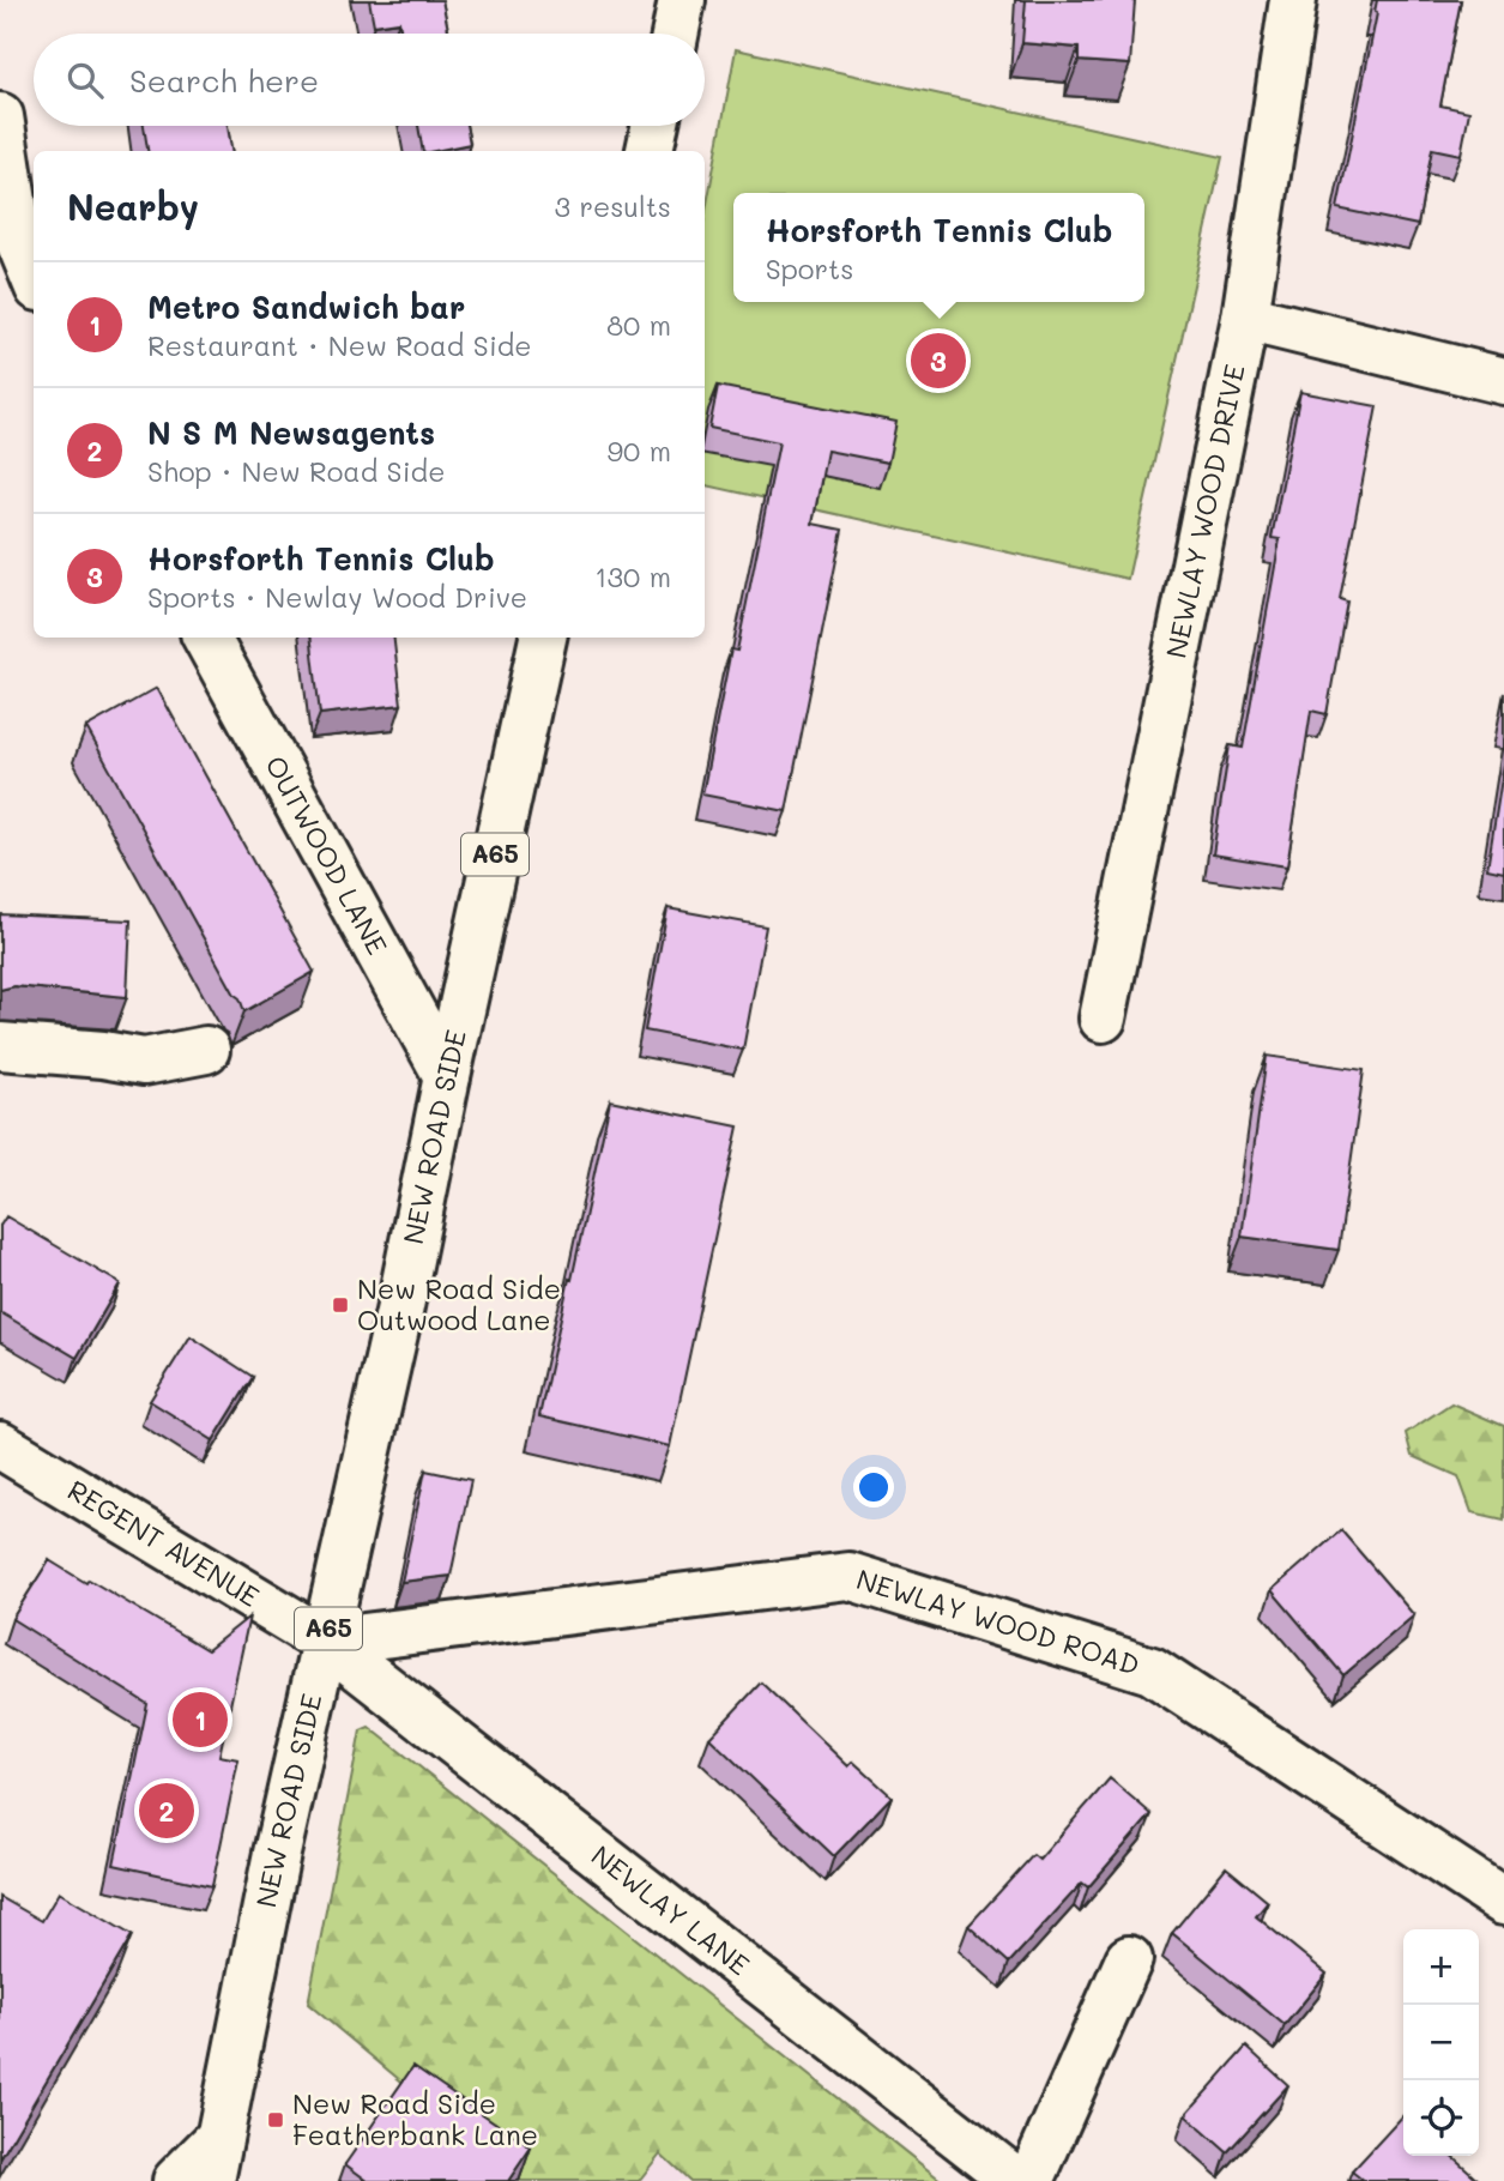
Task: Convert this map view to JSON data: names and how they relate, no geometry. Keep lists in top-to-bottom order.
{
  "streets": {
    "street": [
      "NEWLAY WOOD DRIVE",
      "OUTWOOD LANE",
      "A65",
      "NEW ROAD SIDE",
      "REGENT AVENUE",
      "NEWLAY WOOD ROAD",
      "NEWLAY LANE"
    ]
  },
  "crossings": [
    ["OUTWOOD LANE", "NEW ROAD SIDE"],
    ["NEW ROAD SIDE", "REGENT AVENUE"],
    ["NEW ROAD SIDE", "NEWLAY WOOD ROAD"],
    ["NEW ROAD SIDE", "NEWLAY LANE"],
    ["REGENT AVENUE", "NEWLAY WOOD ROAD"],
    ["REGENT AVENUE", "NEWLAY LANE"],
    ["NEWLAY WOOD ROAD", "NEWLAY LANE"]
  ],
  "places": {
    "transit": ["New Road Side Outwood Lane", "New Road Side Featherbank Lane"]
  },
  "page": {
    "search": "Search here",
    "heading": ["Nearby", "3 results"],
    "popup": ["Horsforth Tennis Club", "Sports"],
    "list": [
      {
        "mark": "1",
        "name": "Metro Sandwich bar",
        "note": "Restaurant · New Road Side",
        "value": "80 m"
      },
      {
        "mark": "2",
        "name": "N S M Newsagents",
        "note": "Shop · New Road Side",
        "value": "90 m"
      },
      {
        "mark": "3",
        "name": "Horsforth Tennis Club",
        "note": "Sports · Newlay Wood Drive",
        "value": "130 m"
      }
    ],
    "pins": ["3", "1", "2"],
    "map_buttons": ["+", "−"]
  }
}
